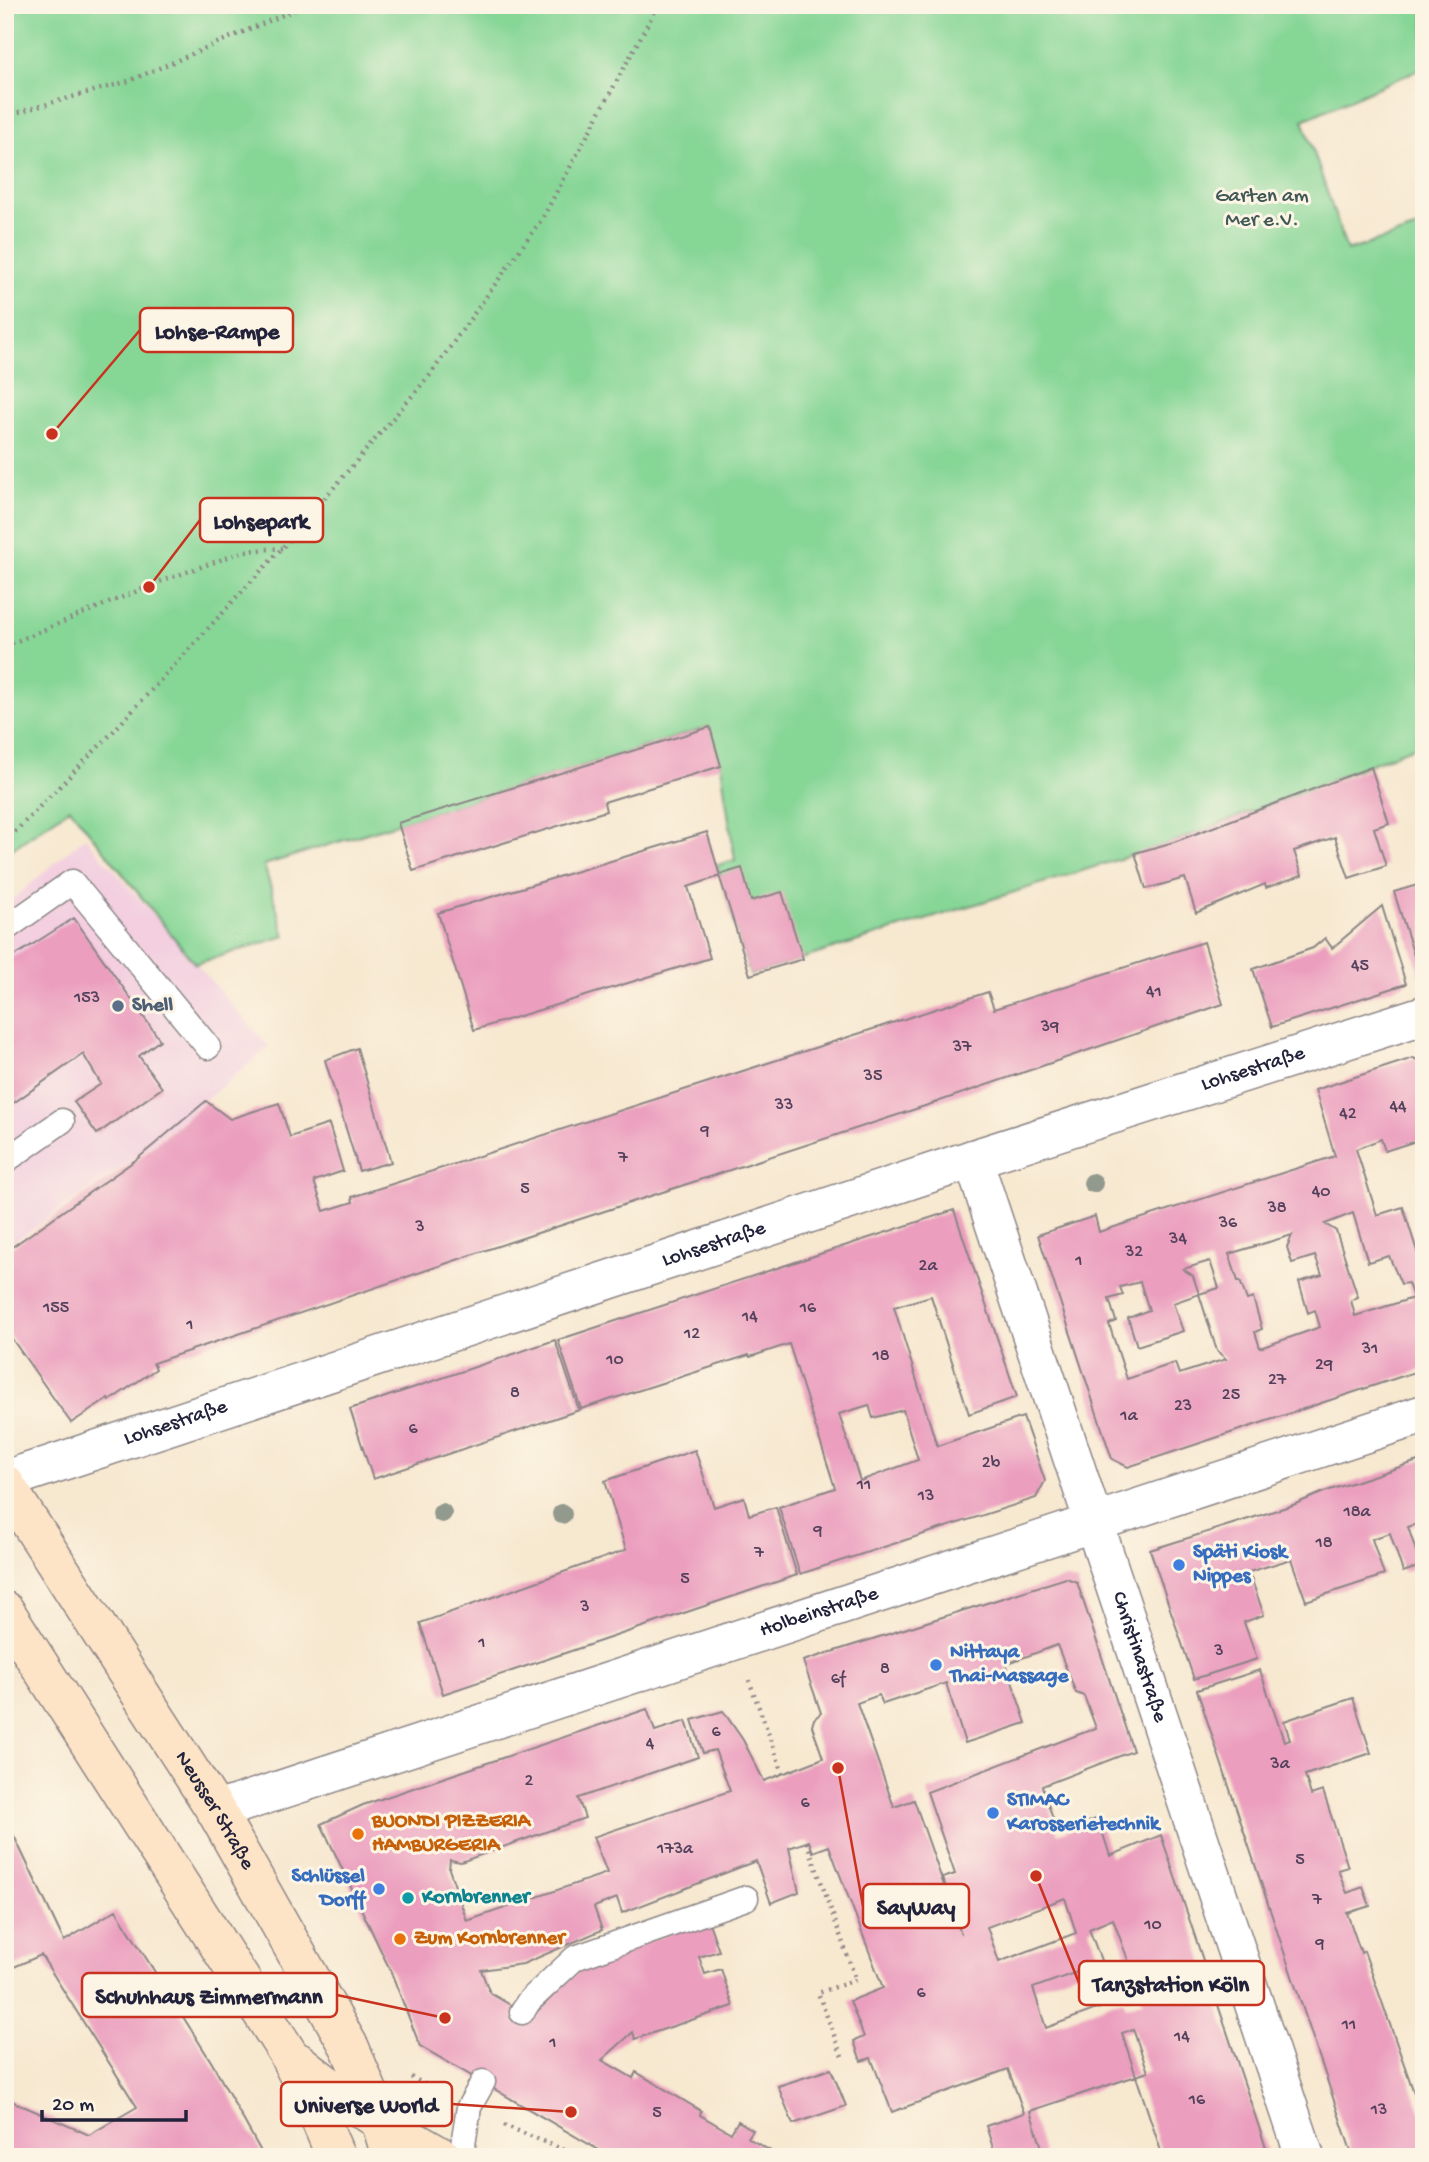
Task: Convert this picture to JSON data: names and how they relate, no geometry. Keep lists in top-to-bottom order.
{
  "streets": {
    "main road": ["Neusser Straße"],
    "street": ["Lohsestraße", "Holbeinstraße", "Christinastraße"]
  },
  "crossings": [
    ["Lohsestraße", "Christinastraße"],
    ["Lohsestraße", "Neusser Straße"],
    ["Holbeinstraße", "Christinastraße"],
    ["Holbeinstraße", "Neusser Straße"]
  ],
  "parks": ["Garten am Mer e.V."],
  "places": [
    "Lohse-Rampe",
    "Lohsepark",
    "Shell",
    "Späti Kiosk Nippes",
    "Nittaya Thai-Massage",
    "SayWay",
    "STIMAC Karosserietechnik",
    "BUONDI PIZZERIA HAMBURGERIA",
    "Tanzstation Köln",
    "Schlüssel Dorff",
    "Kornbrenner",
    "Zum Kornbrenner",
    "Schuhhaus Zimmermann",
    "Universe World"
  ],
  "house_numbers": [
    "45",
    "41",
    "153",
    "39",
    "37",
    "35",
    "33",
    "44",
    "42",
    "9",
    "7",
    "5",
    "40",
    "38",
    "36",
    "3",
    "34",
    "32",
    "1",
    "2a",
    "155",
    "16",
    "14",
    "1",
    "12",
    "31",
    "18",
    "10",
    "29",
    "27",
    "8",
    "25",
    "23",
    "1a",
    "6",
    "2b",
    "11",
    "13",
    "18a",
    "9",
    "18",
    "7",
    "5",
    "3",
    "1",
    "3",
    "8",
    "6f",
    "6",
    "4",
    "3a",
    "2",
    "6",
    "173a",
    "5",
    "7",
    "10",
    "9",
    "6",
    "11",
    "14",
    "1",
    "16",
    "13",
    "5"
  ],
  "scale_bar": "20 m"
}
